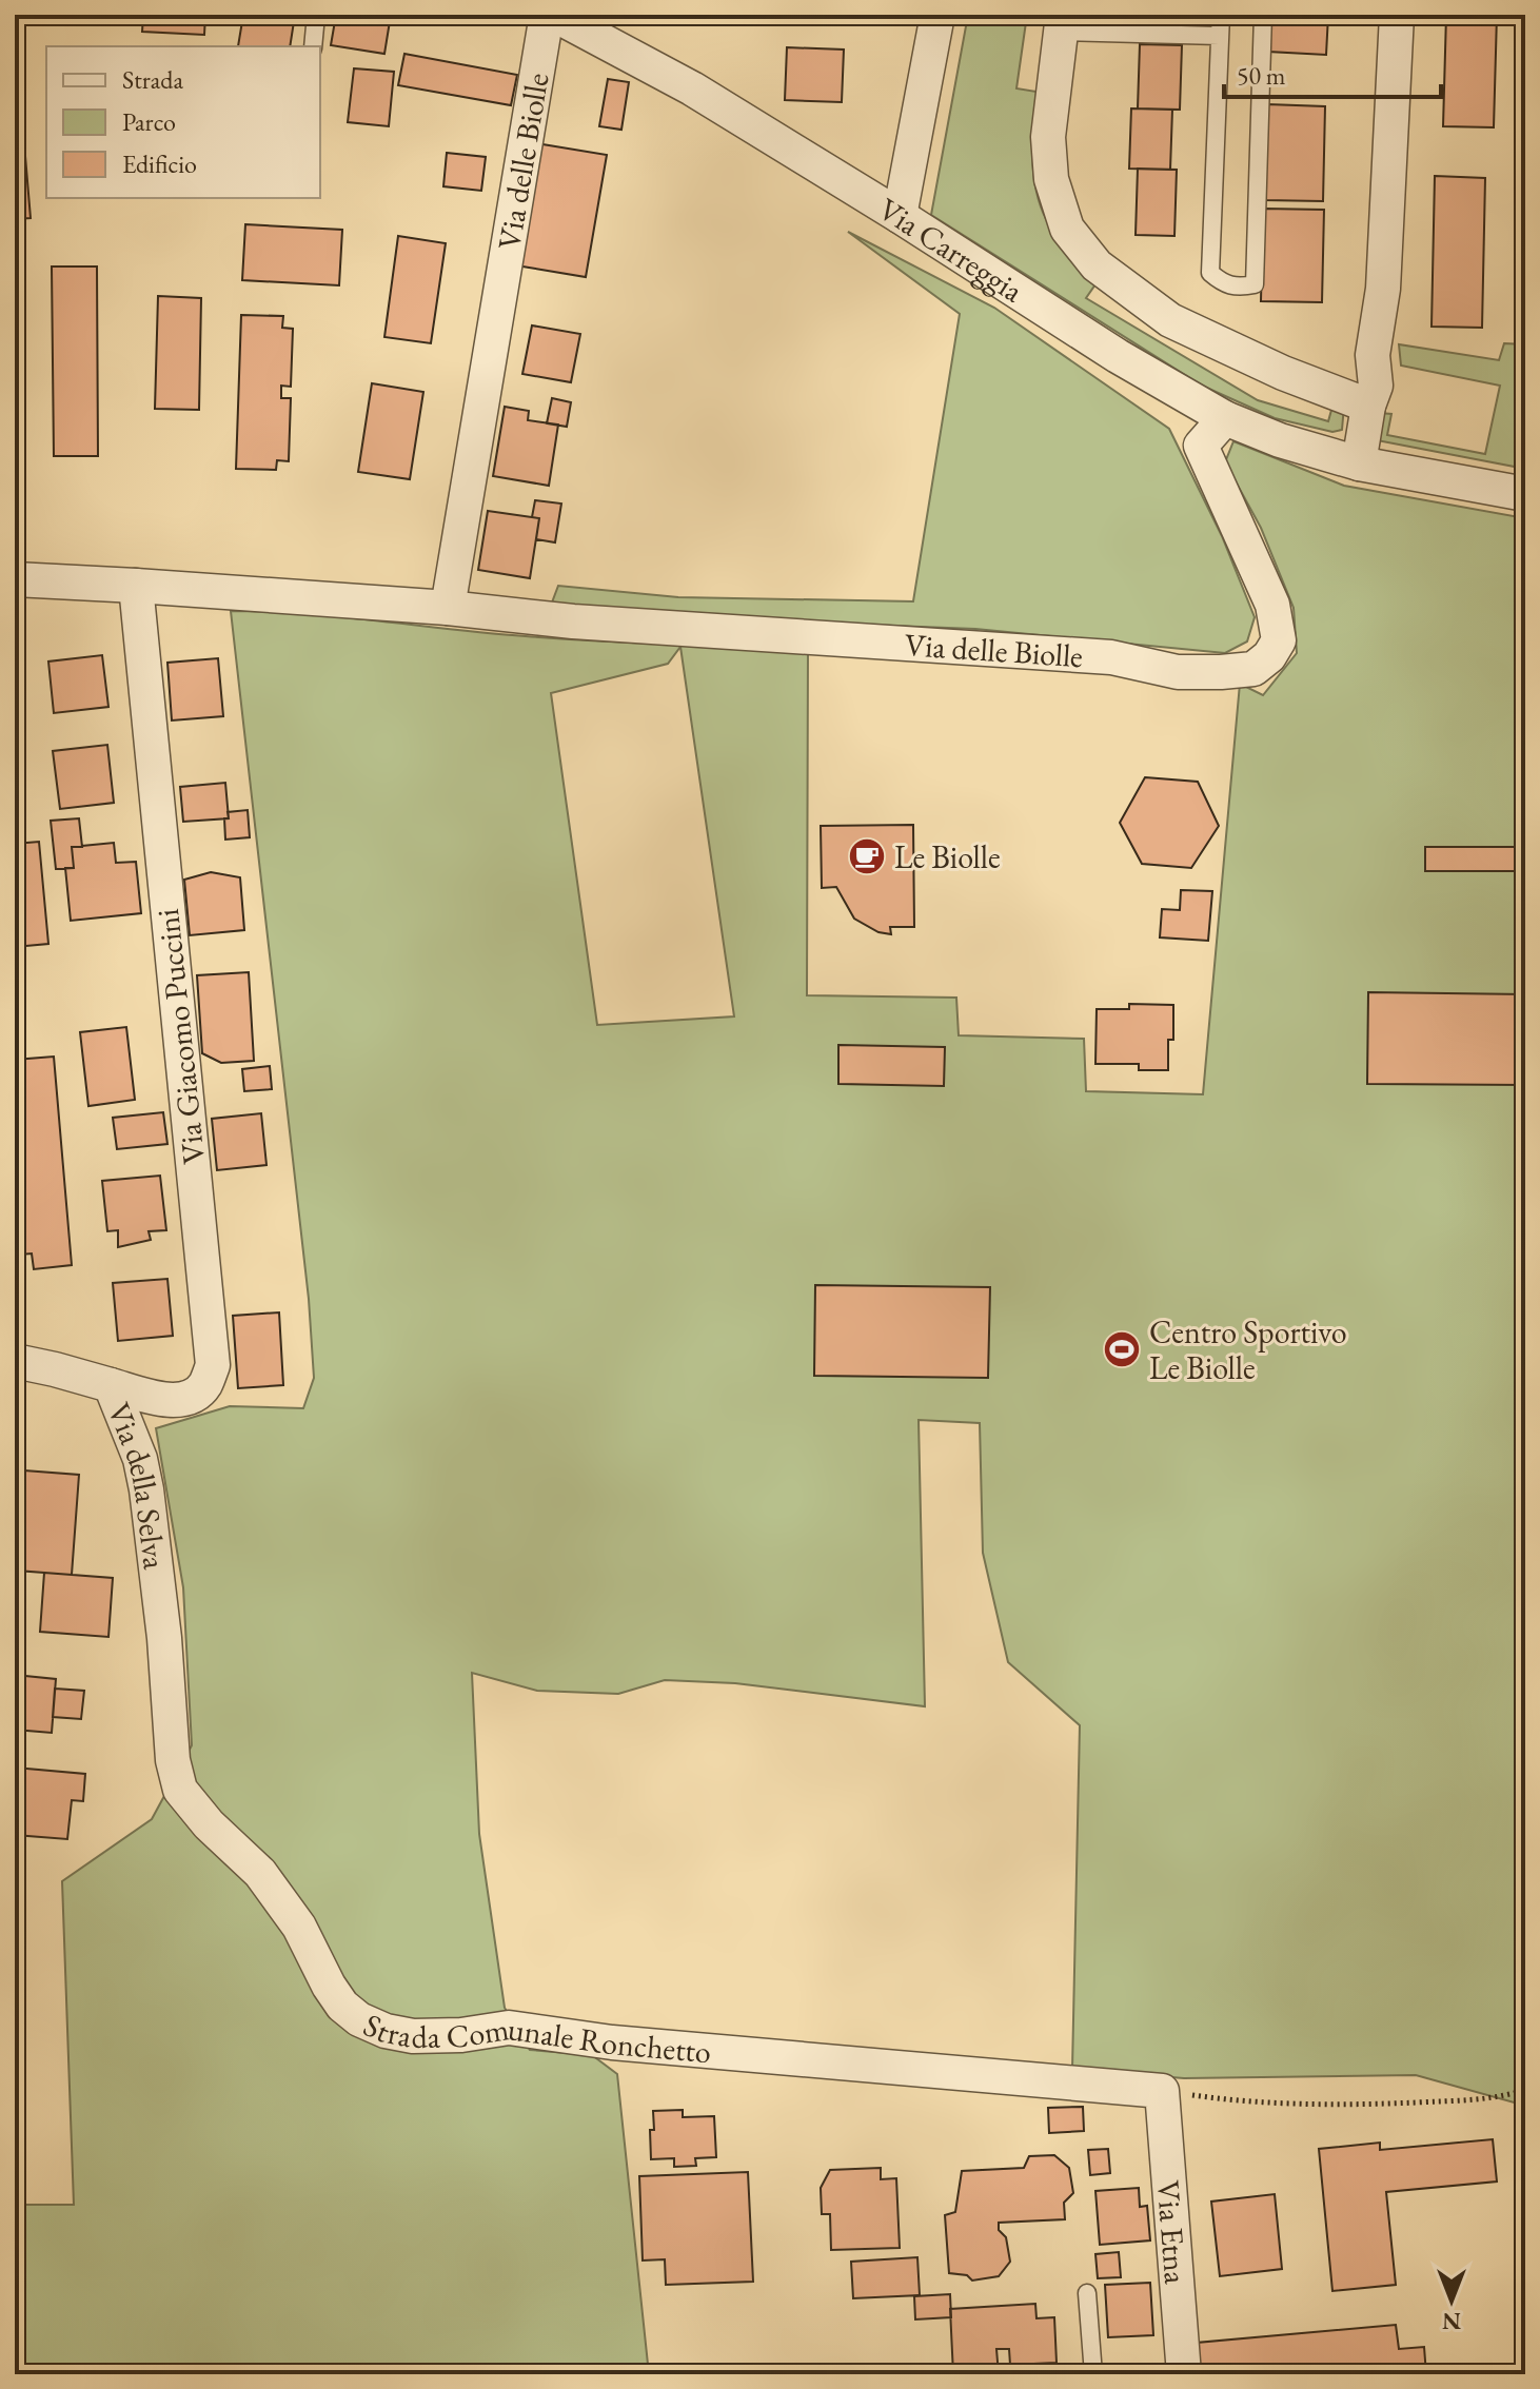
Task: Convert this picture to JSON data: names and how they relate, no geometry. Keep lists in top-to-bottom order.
{
  "streets": {
    "street": [
      "Via delle Biolle",
      "Via Carreggia",
      "Via Giacomo Puccini",
      "Via della Selva",
      "Strada Comunale Ronchetto",
      "Via Etna"
    ]
  },
  "crossings": [
    ["Via delle Biolle", "Via Carreggia"],
    ["Via delle Biolle", "Via Giacomo Puccini"],
    ["Via Giacomo Puccini", "Via della Selva"],
    ["Via della Selva", "Strada Comunale Ronchetto"],
    ["Strada Comunale Ronchetto", "Via Etna"]
  ],
  "places": {
    "cafe": ["Le Biolle"],
    "sports": ["Centro Sportivo Le Biolle"]
  },
  "legend": ["Strada", "Parco", "Edificio"],
  "scale_bar": "50 m",
  "north": "bottom"
}
